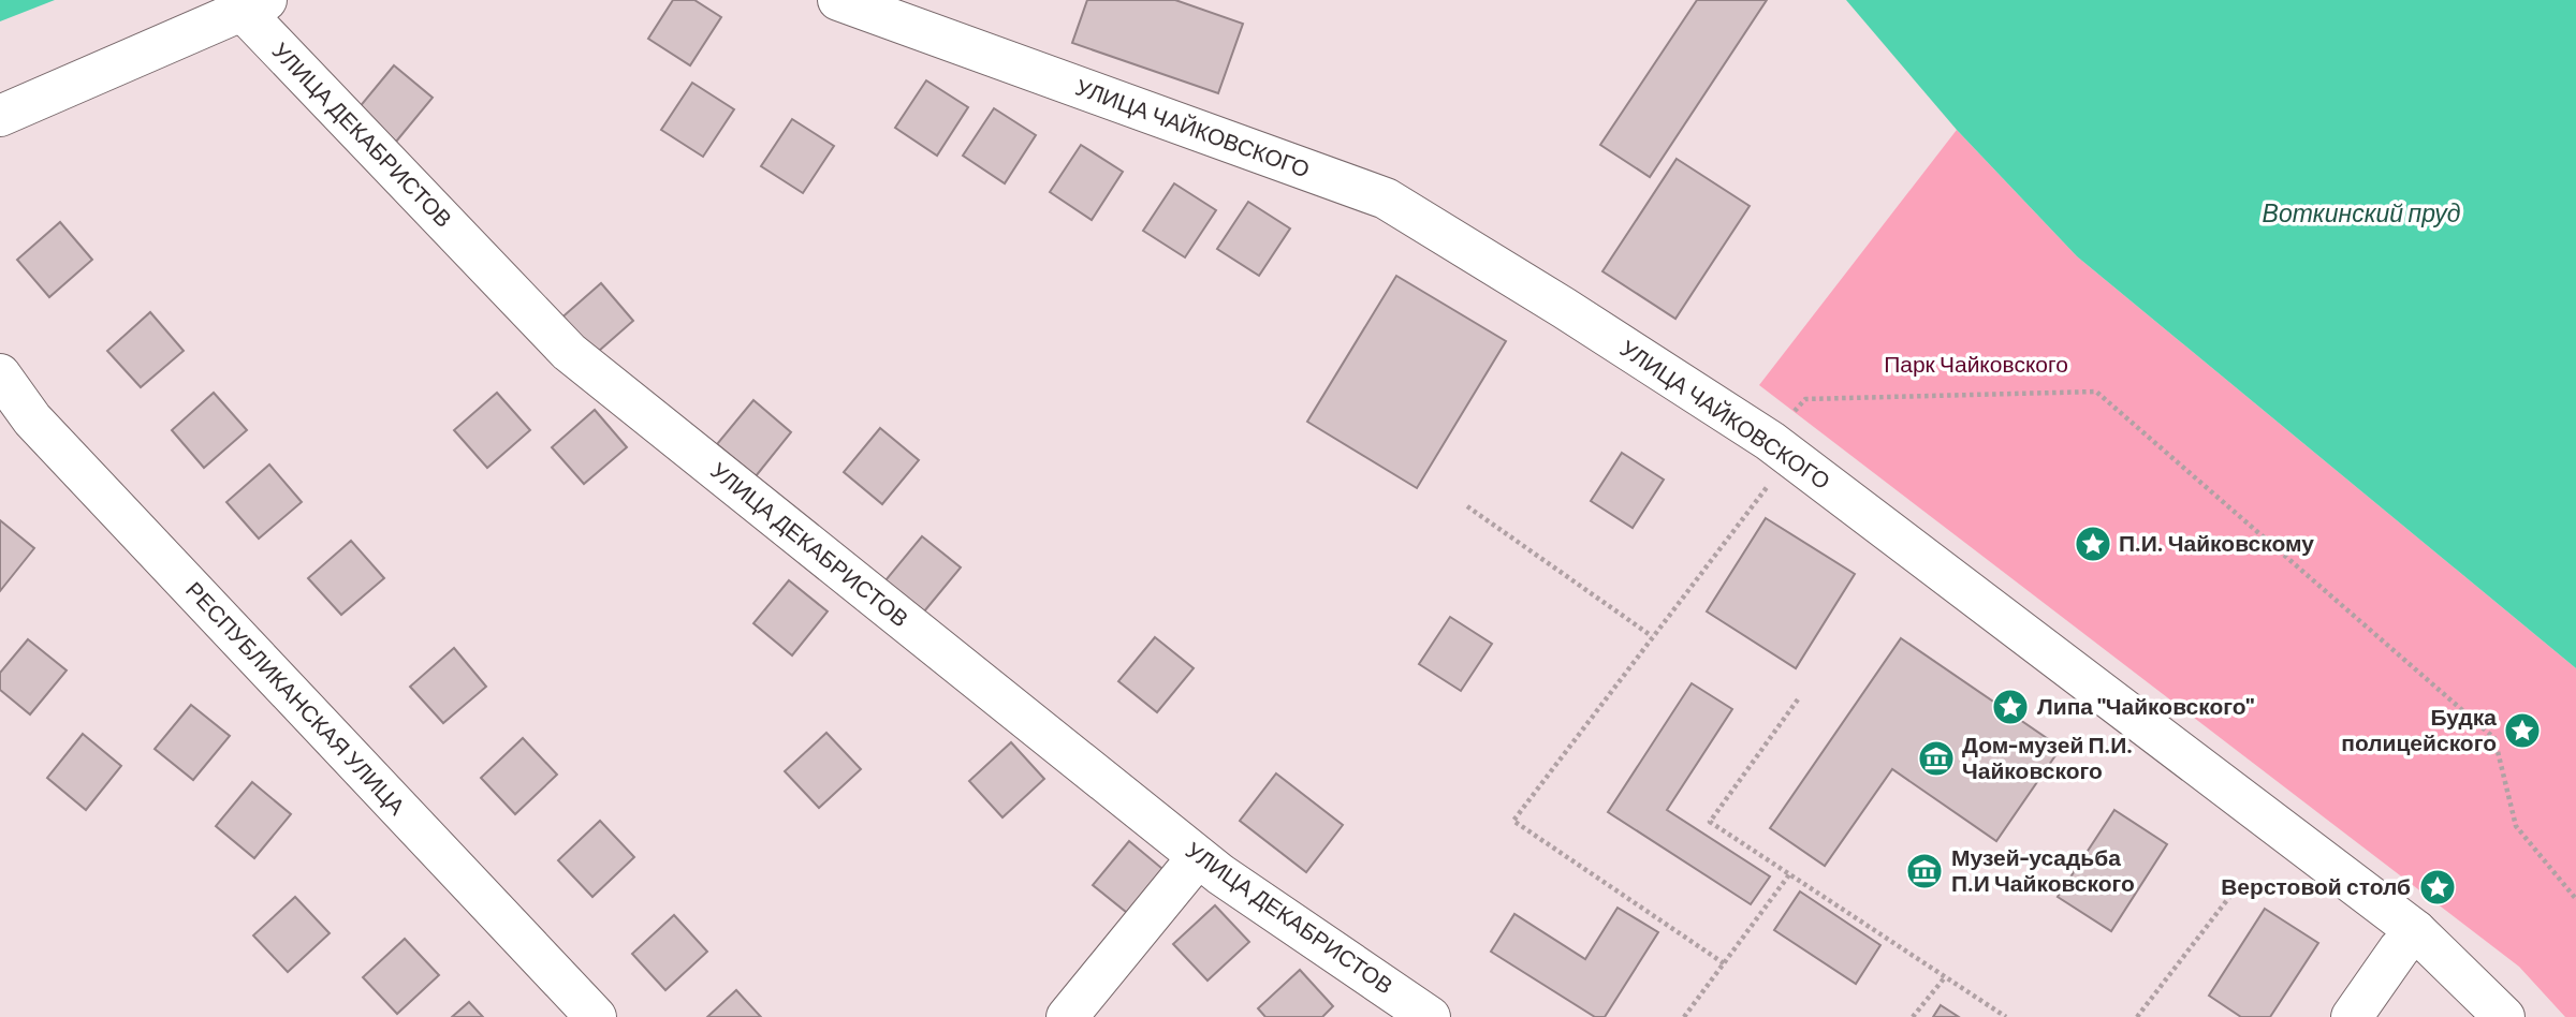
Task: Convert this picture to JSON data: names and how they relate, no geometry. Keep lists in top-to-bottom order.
{
  "streets": {
    "street": ["УЛИЦА ЧАЙКОВСКОГО", "УЛИЦА ДЕКАБРИСТОВ", "РЕСПУБЛИКАНСКАЯ УЛИЦА"]
  },
  "water": ["Воткинский пруд"],
  "parks": ["Парк Чайковского"],
  "places": {
    "place": [
      "П.И. Чайковскому",
      "Липа \"Чайковского\"",
      "Будка полицейского",
      "Верстовой столб"
    ],
    "museum": ["Дом-музей П.И. Чайковского", "Музей-усадьба П.И Чайковского"]
  }
}
